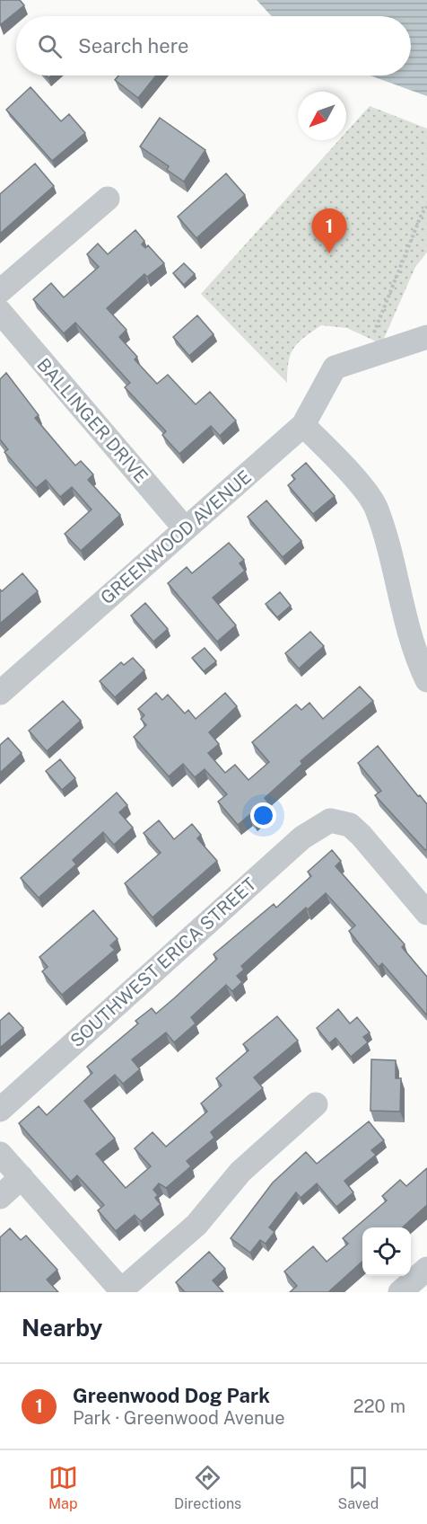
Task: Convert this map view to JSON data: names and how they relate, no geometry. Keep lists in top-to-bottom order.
{
  "streets": {
    "street": ["BALLINGER DRIVE", "GREENWOOD AVENUE", "SOUTHWEST ERICA STREET"]
  },
  "crossings": [
    ["BALLINGER DRIVE", "GREENWOOD AVENUE"]
  ],
  "north": "bottom left",
  "page": {
    "search": "Search here",
    "pins": "1",
    "heading": "Nearby",
    "list": [
      {
        "mark": "1",
        "name": "Greenwood Dog Park",
        "note": "Park · Greenwood Avenue",
        "value": "220 m"
      }
    ],
    "nav": ["Map", "Directions", "Saved"]
  }
}
